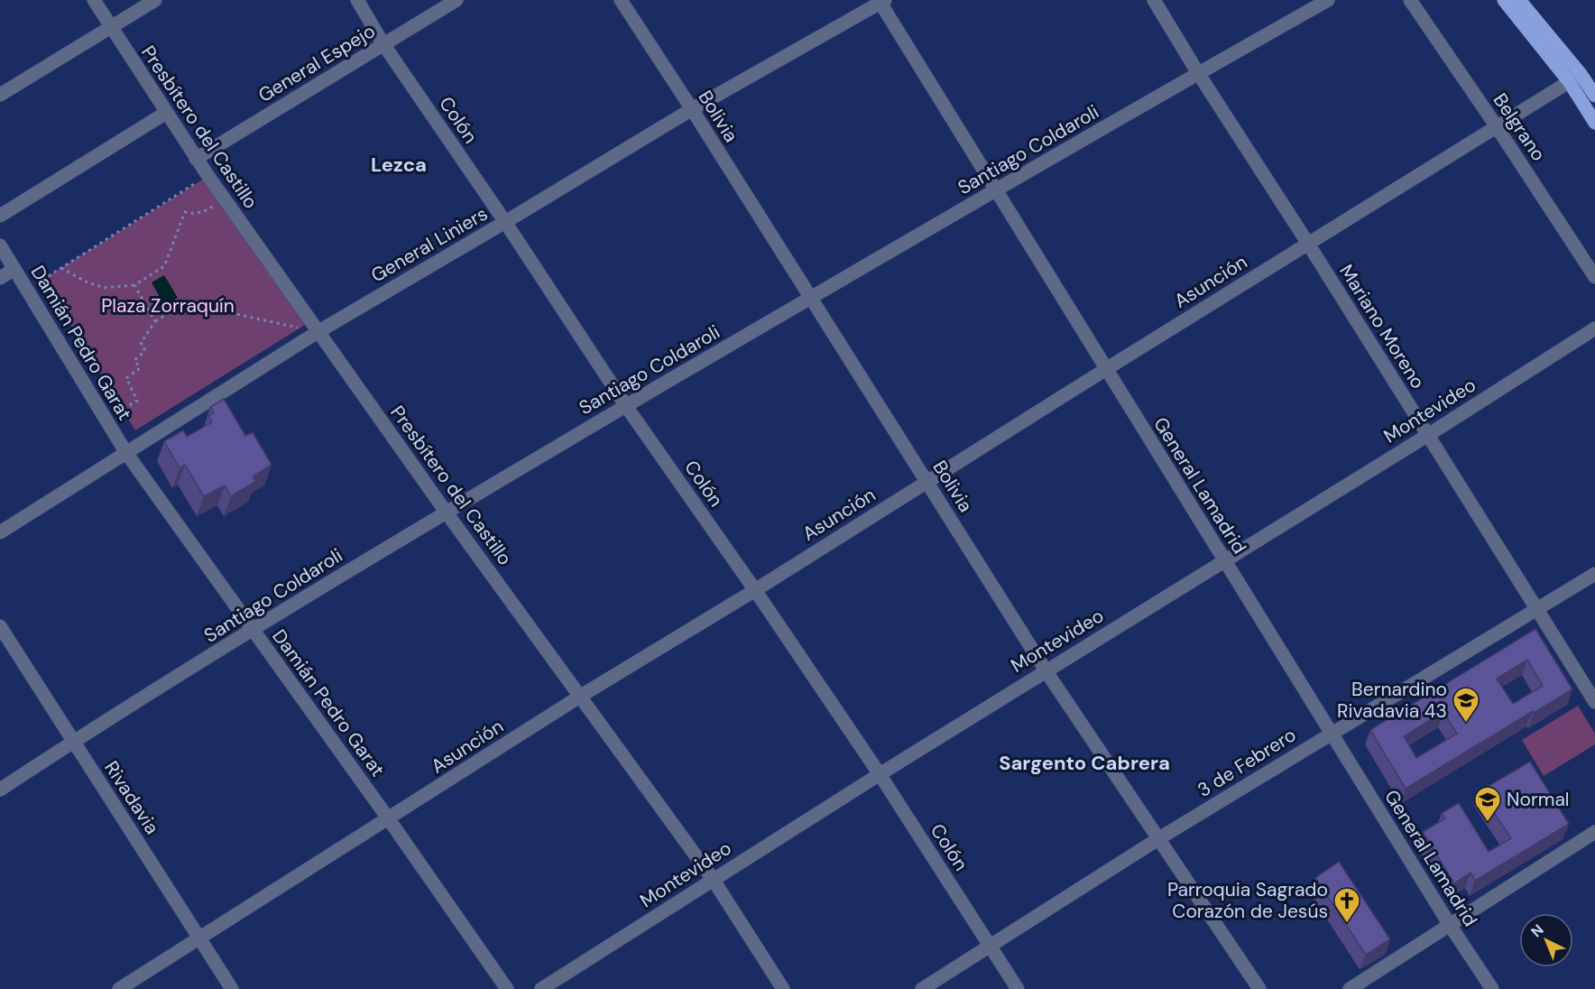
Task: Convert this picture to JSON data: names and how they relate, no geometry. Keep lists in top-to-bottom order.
{
  "streets": {
    "street": [
      "General Espejo",
      "Bolivia",
      "Colón",
      "Presbítero del Castillo",
      "Belgrano",
      "Santiago Coldaroli",
      "General Liniers",
      "Asunción",
      "Mariano Moreno",
      "Damián Pedro Garat",
      "Montevideo",
      "General Lamadrid",
      "3 de Febrero",
      "Rivadavia"
    ]
  },
  "crossings": [
    ["General Espejo", "Colón"],
    ["General Espejo", "Presbítero del Castillo"],
    ["Bolivia", "Santiago Coldaroli"],
    ["Bolivia", "General Liniers"],
    ["Bolivia", "Asunción"],
    ["Bolivia", "Montevideo"],
    ["Bolivia", "3 de Febrero"],
    ["Colón", "Santiago Coldaroli"],
    ["Colón", "General Liniers"],
    ["Colón", "Asunción"],
    ["Colón", "Montevideo"],
    ["Colón", "3 de Febrero"],
    ["Presbítero del Castillo", "Santiago Coldaroli"],
    ["Presbítero del Castillo", "General Liniers"],
    ["Presbítero del Castillo", "Asunción"],
    ["Presbítero del Castillo", "Montevideo"],
    ["Belgrano", "Asunción"],
    ["Santiago Coldaroli", "Mariano Moreno"],
    ["Santiago Coldaroli", "Damián Pedro Garat"],
    ["Santiago Coldaroli", "General Lamadrid"],
    ["Santiago Coldaroli", "Rivadavia"],
    ["General Liniers", "Damián Pedro Garat"],
    ["General Liniers", "General Lamadrid"],
    ["Asunción", "Mariano Moreno"],
    ["Asunción", "Damián Pedro Garat"],
    ["Asunción", "General Lamadrid"],
    ["Asunción", "Rivadavia"],
    ["Mariano Moreno", "Montevideo"],
    ["Mariano Moreno", "3 de Febrero"],
    ["Montevideo", "General Lamadrid"],
    ["General Lamadrid", "3 de Febrero"]
  ],
  "districts": ["Lezca", "Sargento Cabrera"],
  "parks": ["Plaza Zorraquín"],
  "places": {
    "school or university": ["Bernardino Rivadavia 43", "Normal"],
    "church": ["Parroquia Sagrado Corazón de Jesús"]
  },
  "north": "top left"
}
